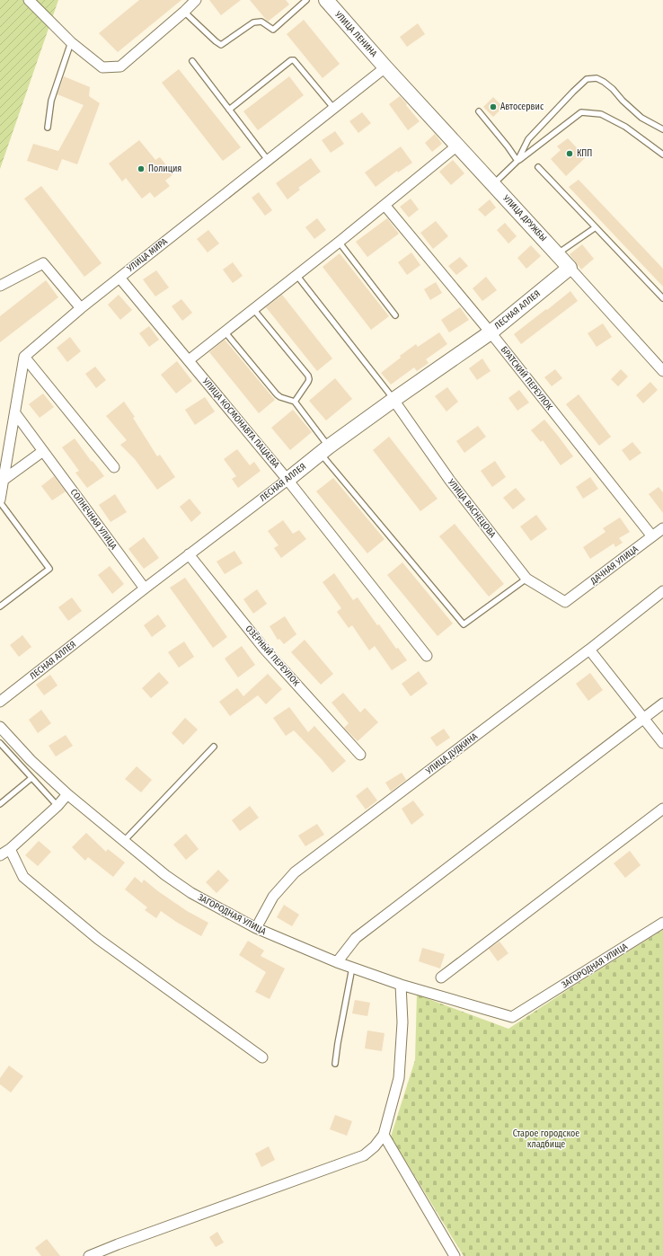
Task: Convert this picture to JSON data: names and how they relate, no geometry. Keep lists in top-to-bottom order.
{
  "streets": {
    "street": [
      "УЛИЦА ЛЕНИНА",
      "УЛИЦА ДРУЖБЫ",
      "УЛИЦА МИРА",
      "ЛЕСНАЯ АЛЛЕЯ",
      "БРАТСКИЙ ПЕРЕУЛОК",
      "УЛИЦА КОСМОНАВТА ПАЦАЕВА",
      "УЛИЦА ВАСНЕЦОВА",
      "СОЛНЕЧНАЯ УЛИЦА",
      "ДАЧНАЯ УЛИЦА",
      "ОЗЁРНЫЙ ПЕРЕУЛОК",
      "УЛИЦА ДУДКИНА",
      "ЗАГОРОДНАЯ УЛИЦА"
    ]
  },
  "crossings": [
    ["УЛИЦА ЛЕНИНА", "УЛИЦА ДРУЖБЫ"],
    ["УЛИЦА ЛЕНИНА", "УЛИЦА МИРА"],
    ["УЛИЦА ДРУЖБЫ", "УЛИЦА МИРА"],
    ["УЛИЦА ДРУЖБЫ", "ЛЕСНАЯ АЛЛЕЯ"],
    ["УЛИЦА МИРА", "УЛИЦА КОСМОНАВТА ПАЦАЕВА"],
    ["ЛЕСНАЯ АЛЛЕЯ", "БРАТСКИЙ ПЕРЕУЛОК"],
    ["ЛЕСНАЯ АЛЛЕЯ", "УЛИЦА КОСМОНАВТА ПАЦАЕВА"],
    ["ЛЕСНАЯ АЛЛЕЯ", "УЛИЦА ВАСНЕЦОВА"],
    ["ЛЕСНАЯ АЛЛЕЯ", "СОЛНЕЧНАЯ УЛИЦА"],
    ["ЛЕСНАЯ АЛЛЕЯ", "ОЗЁРНЫЙ ПЕРЕУЛОК"],
    ["БРАТСКИЙ ПЕРЕУЛОК", "ДАЧНАЯ УЛИЦА"],
    ["УЛИЦА ВАСНЕЦОВА", "ДАЧНАЯ УЛИЦА"],
    ["УЛИЦА ДУДКИНА", "ЗАГОРОДНАЯ УЛИЦА"]
  ],
  "parks": ["Старое городское кладбище"],
  "places": ["Автосервис", "КПП", "Полиция"]
}
